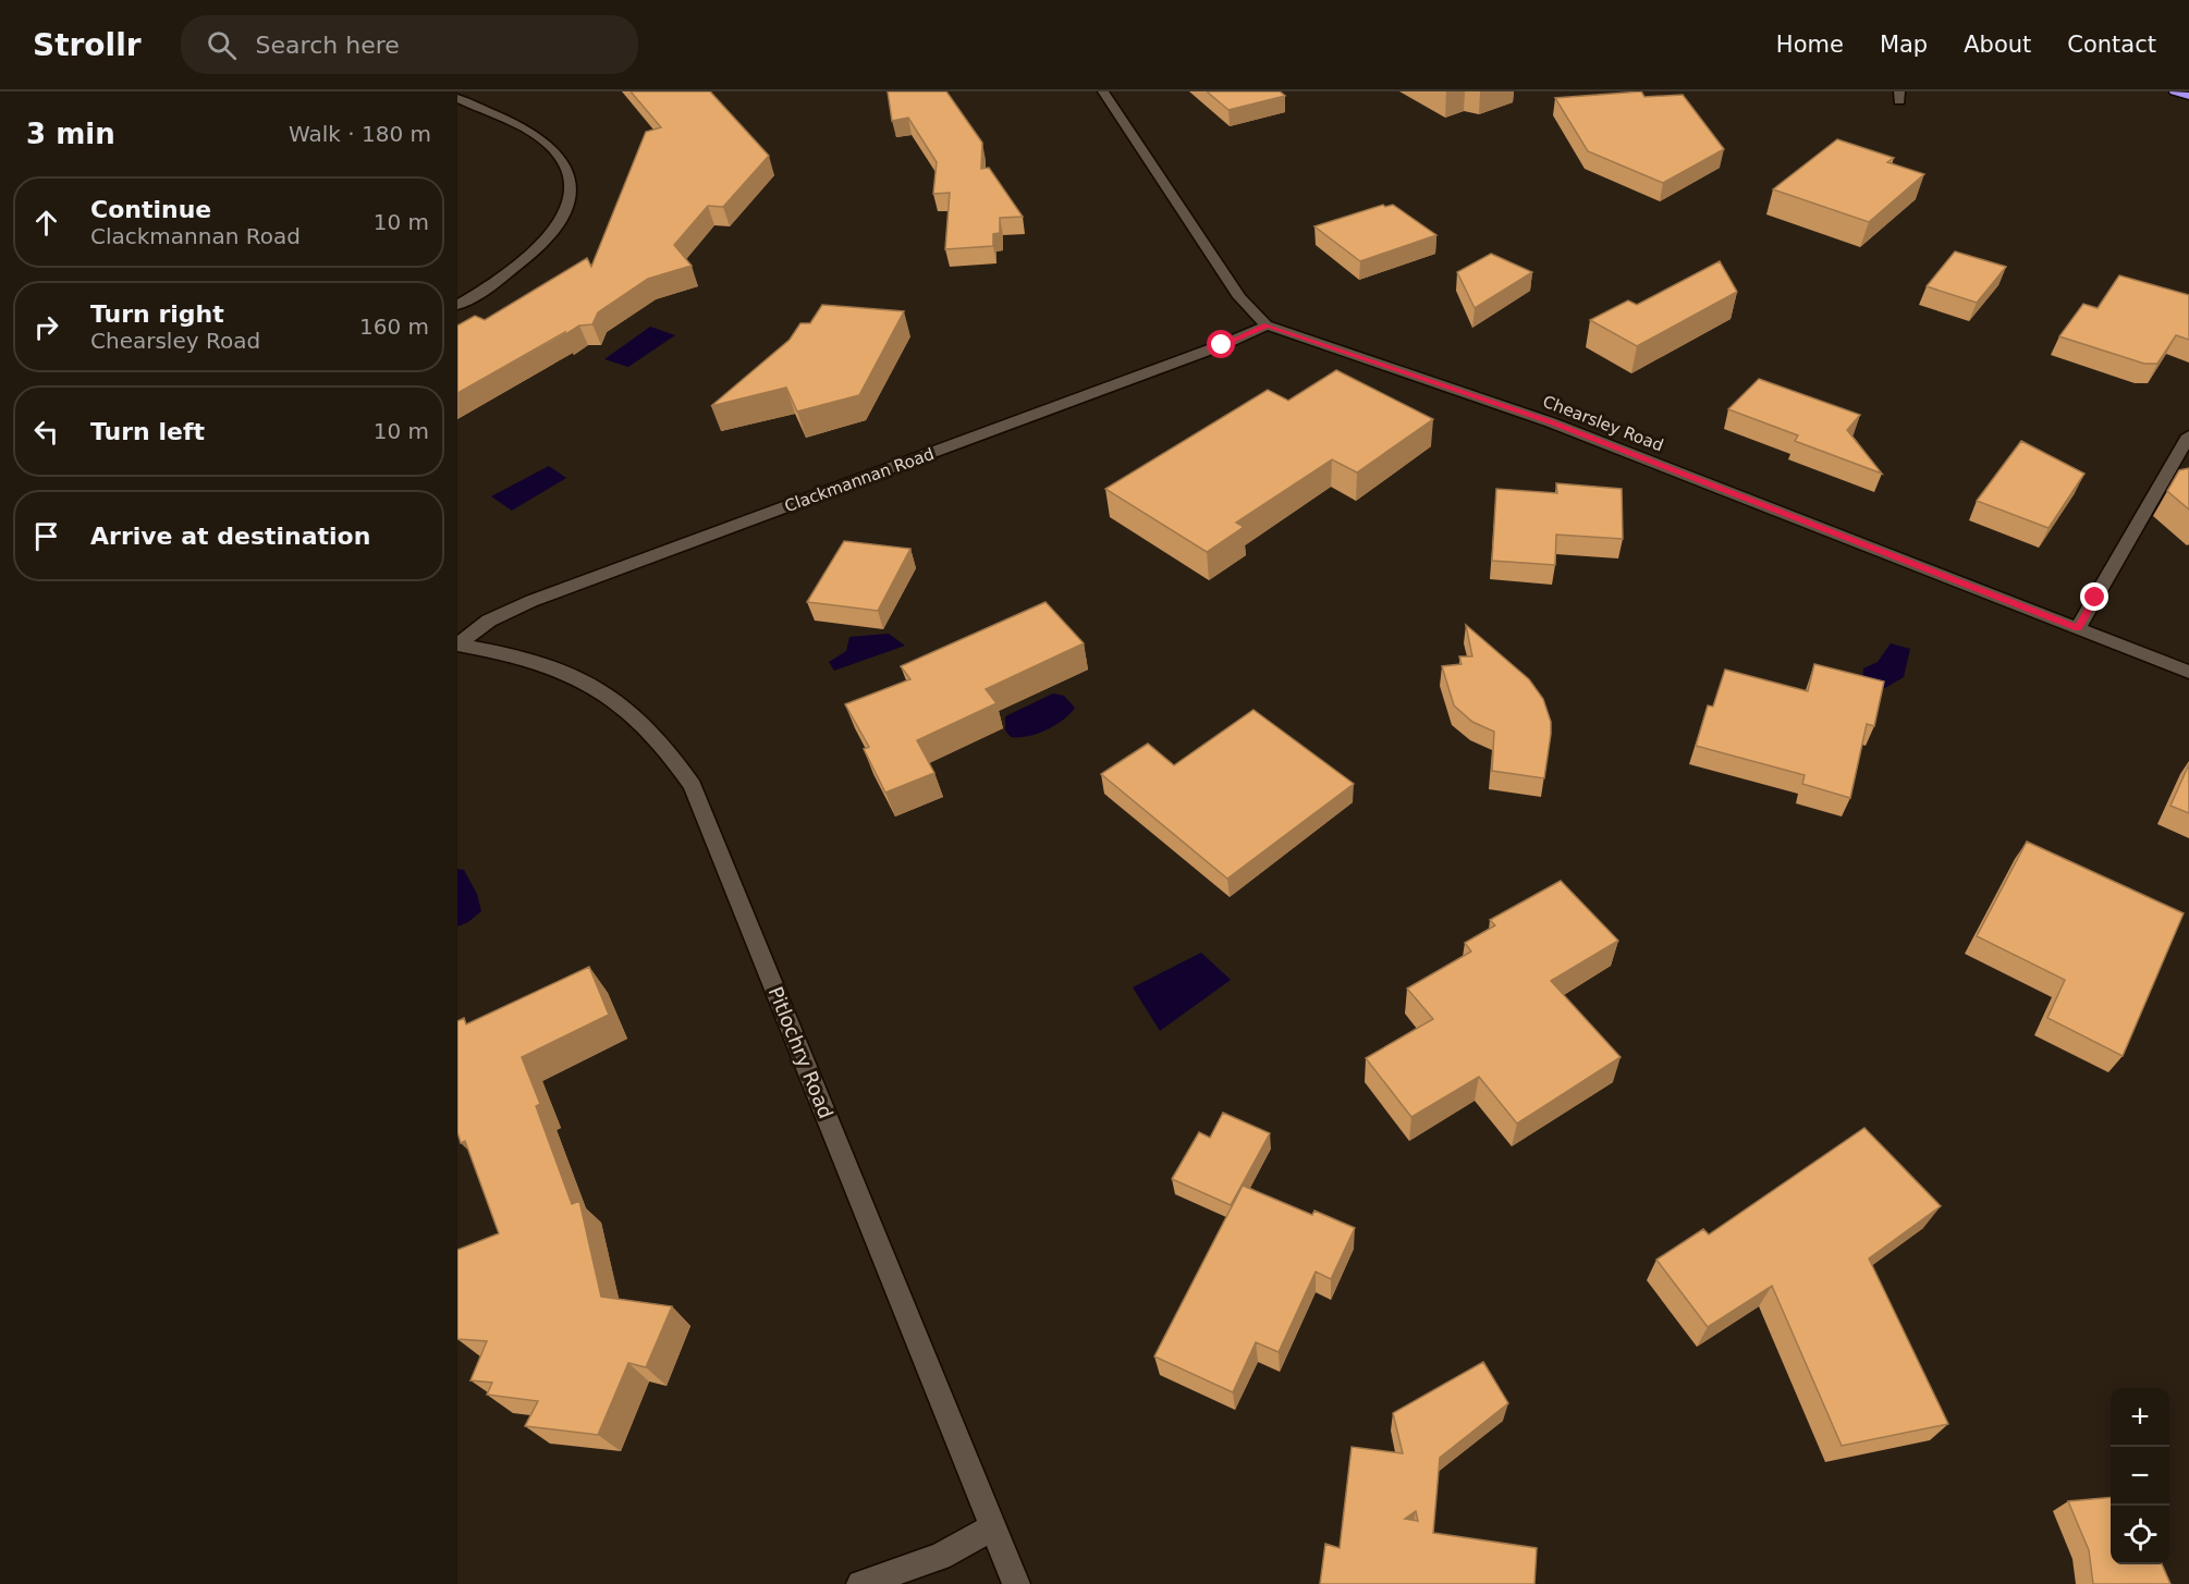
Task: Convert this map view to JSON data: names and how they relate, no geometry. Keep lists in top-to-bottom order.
{
  "streets": {
    "street": ["Chearsley Road", "Clackmannan Road", "Pitlochry Road"]
  },
  "crossings": [
    ["Chearsley Road", "Clackmannan Road"],
    ["Clackmannan Road", "Pitlochry Road"]
  ],
  "page": {
    "header": "Strollr",
    "search": "Search here",
    "nav": [
      "Home",
      "Map",
      "About",
      "Contact"
    ],
    "heading": ["3 min", "Walk · 180 m"],
    "list": [
      ["Continue", "Clackmannan Road", "10 m"],
      ["Turn right", "Chearsley Road", "160 m"],
      ["Turn left", "10 m"],
      "Arrive at destination"
    ],
    "map_buttons": ["+", "−"]
  }
}
